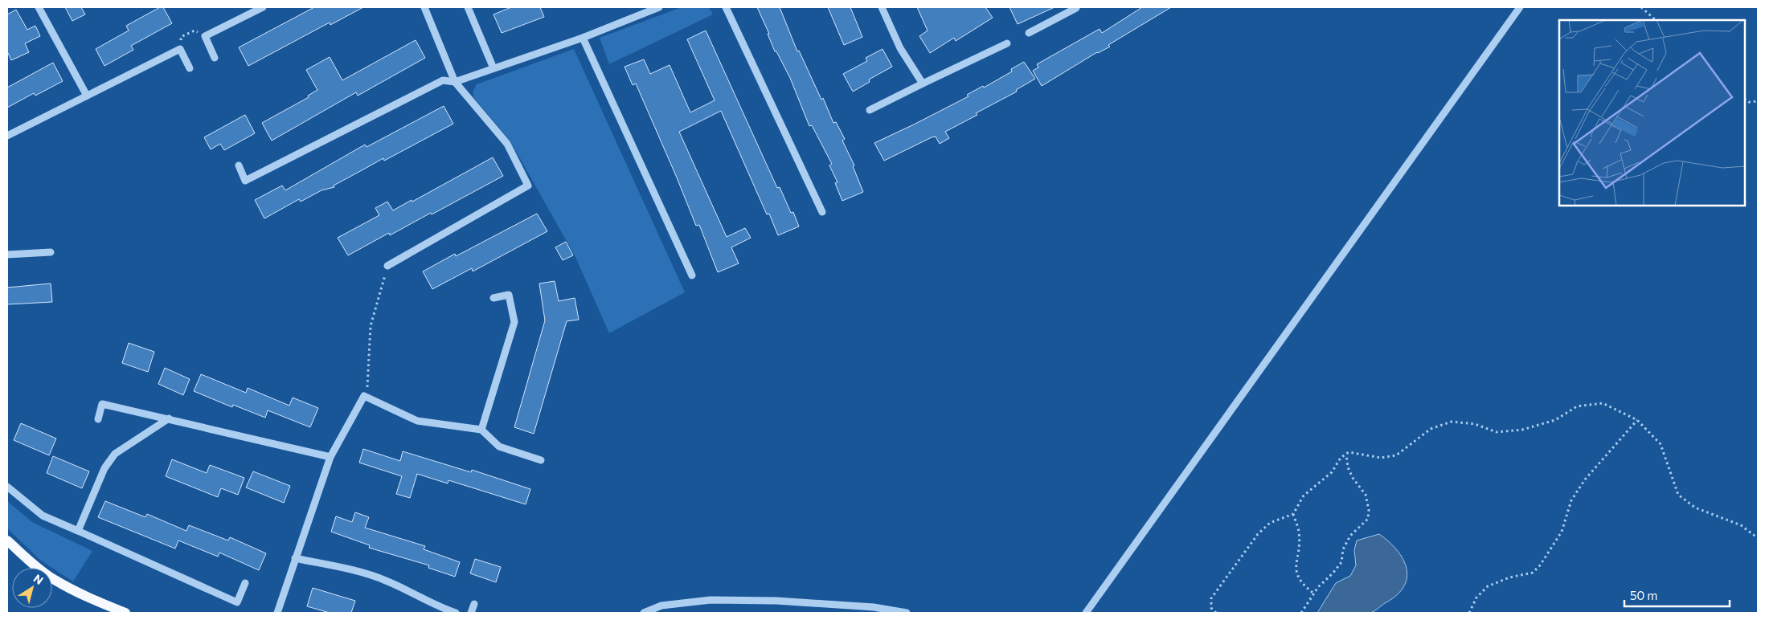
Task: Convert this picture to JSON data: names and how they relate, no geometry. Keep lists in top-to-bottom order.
{
  "scale_bar": "50 m",
  "north": "top right"
}
